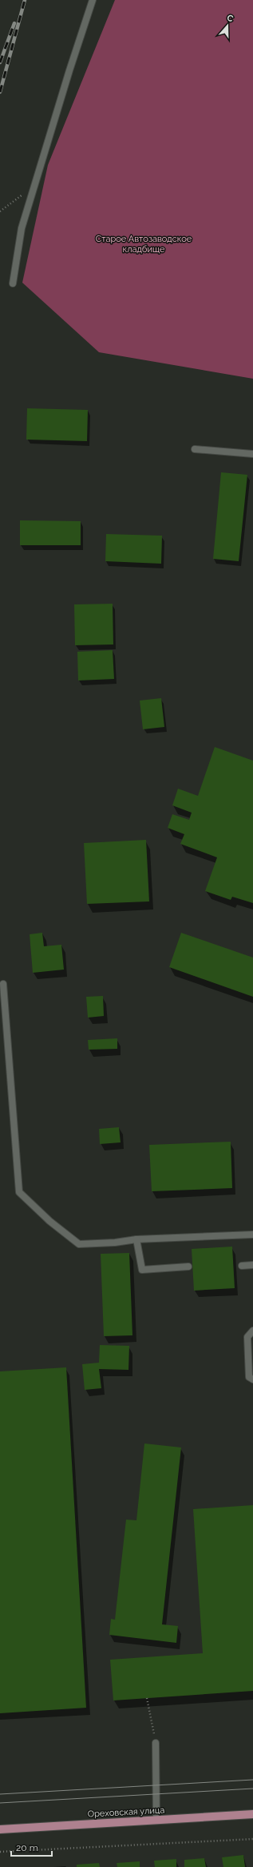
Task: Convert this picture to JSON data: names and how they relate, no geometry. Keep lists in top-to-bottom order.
{
  "streets": {
    "main road": ["Ореховская улица"]
  },
  "parks": ["Старое Автозаводское кладбище"],
  "scale_bar": "20 m",
  "north": "top"
}
